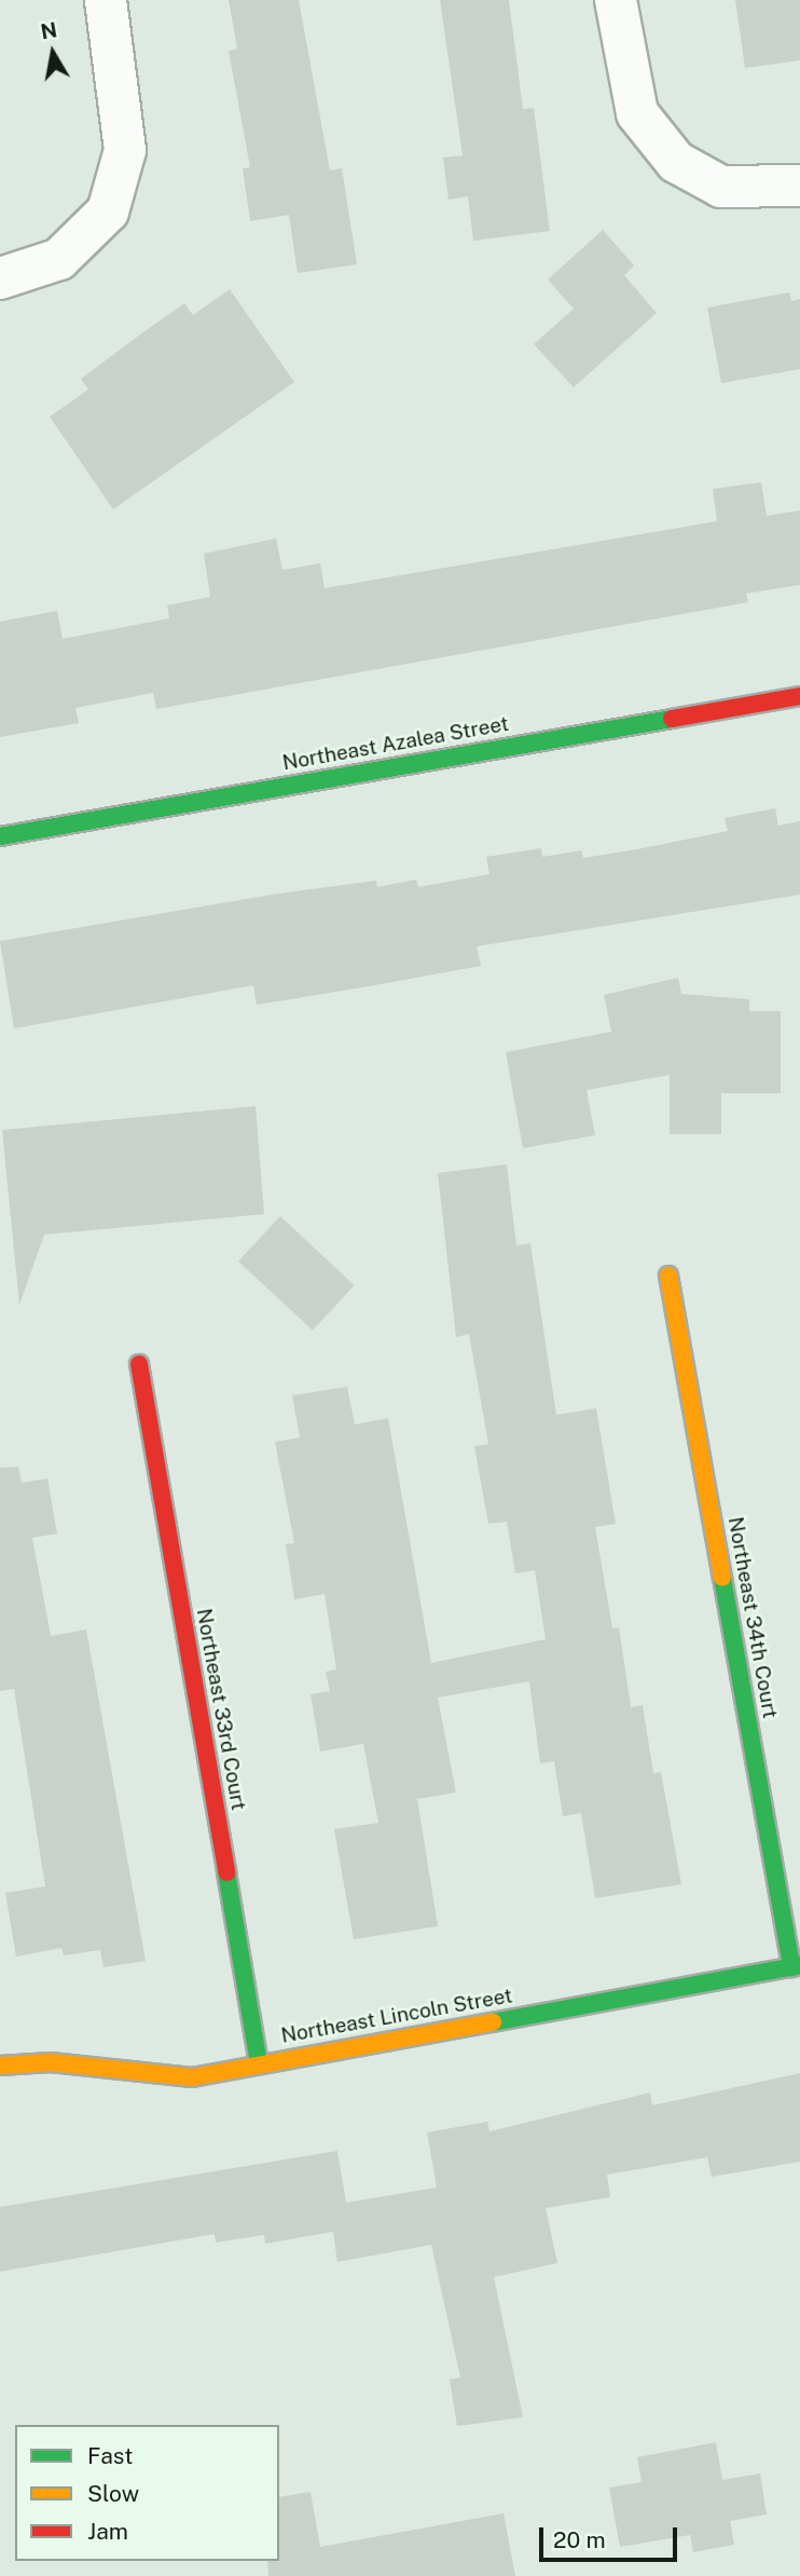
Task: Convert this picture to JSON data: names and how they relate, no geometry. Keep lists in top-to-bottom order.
{
  "streets": {
    "street": [
      "Northeast Azalea Street",
      "Northeast 34th Court",
      "Northeast 33rd Court",
      "Northeast Lincoln Street"
    ]
  },
  "crossings": [
    ["Northeast 34th Court", "Northeast Lincoln Street"],
    ["Northeast 33rd Court", "Northeast Lincoln Street"]
  ],
  "legend": ["Fast", "Slow", "Jam"],
  "scale_bar": "20 m",
  "north": "top"
}
